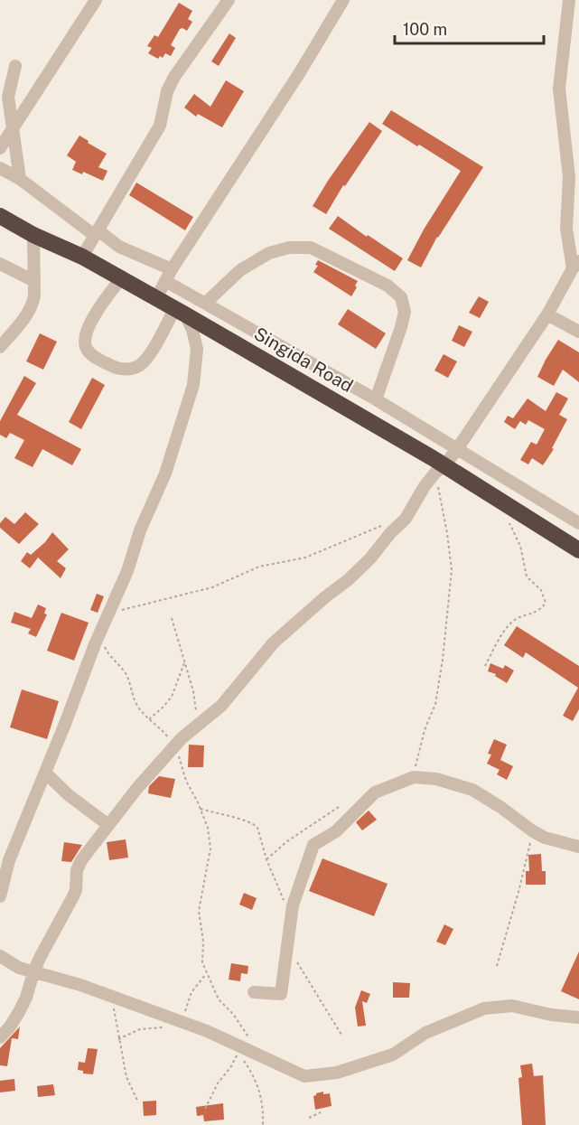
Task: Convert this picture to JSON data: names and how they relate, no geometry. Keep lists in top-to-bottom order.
{
  "streets": {
    "highway": ["Singida Road"]
  },
  "scale_bar": "100 m"
}
